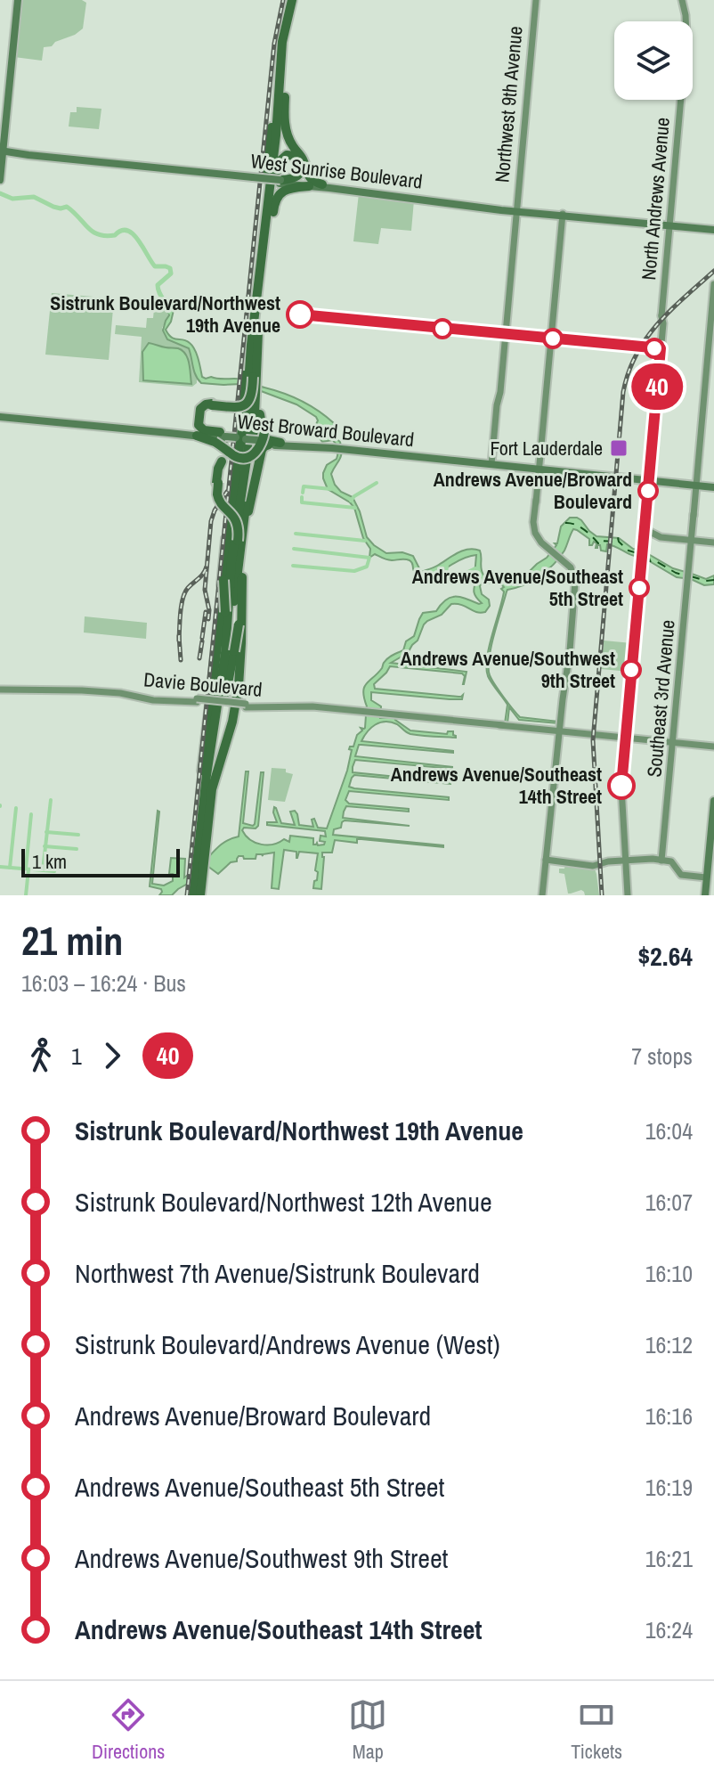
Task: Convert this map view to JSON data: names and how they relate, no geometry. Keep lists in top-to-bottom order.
{
  "streets": {
    "main road": [
      "Northwest 9th Avenue",
      "West Sunrise Boulevard",
      "North Andrews Avenue",
      "West Broward Boulevard",
      "Davie Boulevard",
      "Southeast 3rd Avenue"
    ]
  },
  "crossings": [
    ["Northwest 9th Avenue", "West Sunrise Boulevard"],
    ["Northwest 9th Avenue", "West Broward Boulevard"],
    ["West Sunrise Boulevard", "North Andrews Avenue"],
    ["North Andrews Avenue", "West Broward Boulevard"],
    ["North Andrews Avenue", "Davie Boulevard"],
    ["West Broward Boulevard", "Southeast 3rd Avenue"],
    ["Davie Boulevard", "Southeast 3rd Avenue"]
  ],
  "places": {
    "other": [
      "Sistrunk Boulevard/Northwest 19th Avenue",
      "Andrews Avenue/Broward Boulevard",
      "Andrews Avenue/Southeast 5th Street",
      "Andrews Avenue/Southwest 9th Street",
      "Andrews Avenue/Southeast 14th Street"
    ],
    "transit": ["Fort Lauderdale"]
  },
  "lines": ["bus line 40"],
  "scale_bar": "1 km",
  "page": {
    "on_map": "40",
    "scale": "1 km",
    "heading": ["21 min", "16:03 – 16:24 · Bus", "$2.64"],
    "legs": ["1", "40", "7 stops"],
    "list": [
      {
        "name": "Sistrunk Boulevard/Northwest 19th Avenue",
        "value": "16:04"
      },
      {
        "name": "Sistrunk Boulevard/Northwest 12th Avenue",
        "value": "16:07"
      },
      {
        "name": "Northwest 7th Avenue/Sistrunk Boulevard",
        "value": "16:10"
      },
      {
        "name": "Sistrunk Boulevard/Andrews Avenue (West)",
        "value": "16:12"
      },
      {
        "name": "Andrews Avenue/Broward Boulevard",
        "value": "16:16"
      },
      {
        "name": "Andrews Avenue/Southeast 5th Street",
        "value": "16:19"
      },
      {
        "name": "Andrews Avenue/Southwest 9th Street",
        "value": "16:21"
      },
      {
        "name": "Andrews Avenue/Southeast 14th Street",
        "value": "16:24"
      }
    ],
    "tabs": ["Directions", "Map", "Tickets"]
  }
}
